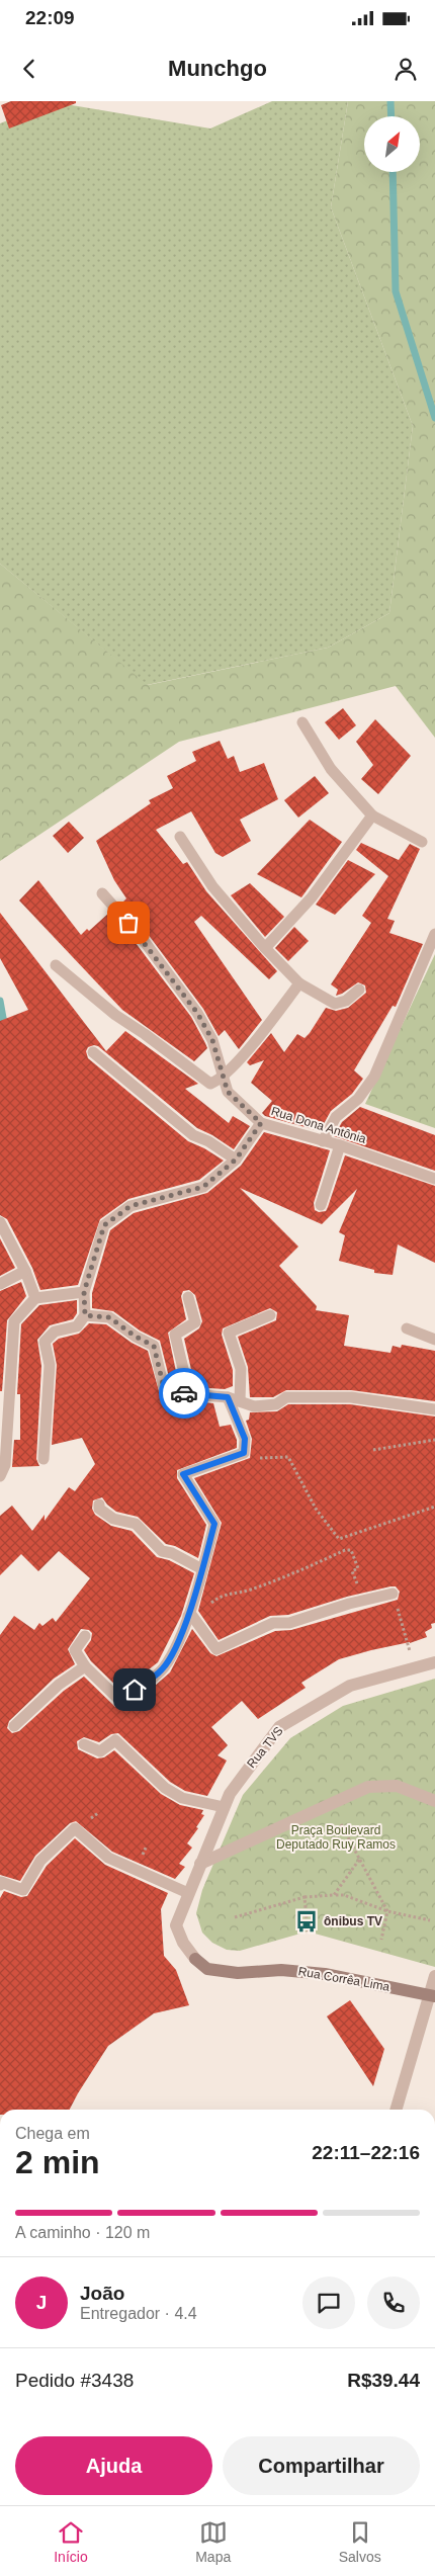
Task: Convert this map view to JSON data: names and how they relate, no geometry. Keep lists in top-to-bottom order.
{
  "streets": {
    "street": ["Rua TVS", "Rua Corrêa Lima"],
    "lane": ["Rua Dona Antônia"]
  },
  "crossings": [
    ["Rua TVS", "Rua Corrêa Lima"]
  ],
  "parks": ["Praça Boulevard Deputado Ruy Ramos"],
  "places": {
    "bus stop": ["ônibus TV"]
  },
  "north": "top right",
  "page": {
    "status": "22:09",
    "header": "Munchgo",
    "heading": ["2 min", "Chega em", "22:11–22:16"],
    "panel": [
      "João",
      "Entregador · 4.4",
      "Pedido #3438",
      "R$39.44"
    ],
    "bar": "A caminho · 120 m",
    "round": "J",
    "buttons": ["Ajuda", "Compartilhar"],
    "tabs": ["Início", "Mapa", "Salvos"]
  }
}
